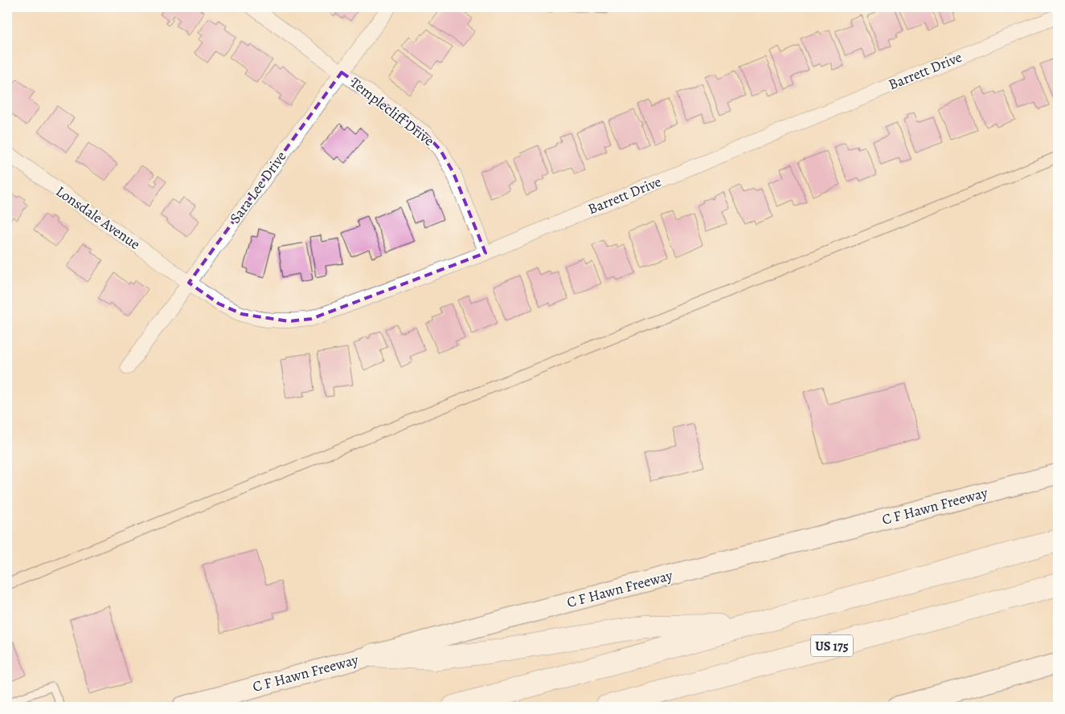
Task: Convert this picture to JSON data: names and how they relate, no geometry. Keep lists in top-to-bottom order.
{
  "streets": {
    "highway": ["US 175"],
    "main road": ["C F Hawn Freeway"],
    "street": [
      "Barrett Drive",
      "Templecliff Drive",
      "Sara Lee Drive",
      "Lonsdale Avenue"
    ]
  },
  "crossings": [
    ["Barrett Drive", "Templecliff Drive"],
    ["Barrett Drive", "Sara Lee Drive"],
    ["Barrett Drive", "Lonsdale Avenue"],
    ["Templecliff Drive", "Sara Lee Drive"],
    ["Sara Lee Drive", "Lonsdale Avenue"]
  ]
}
